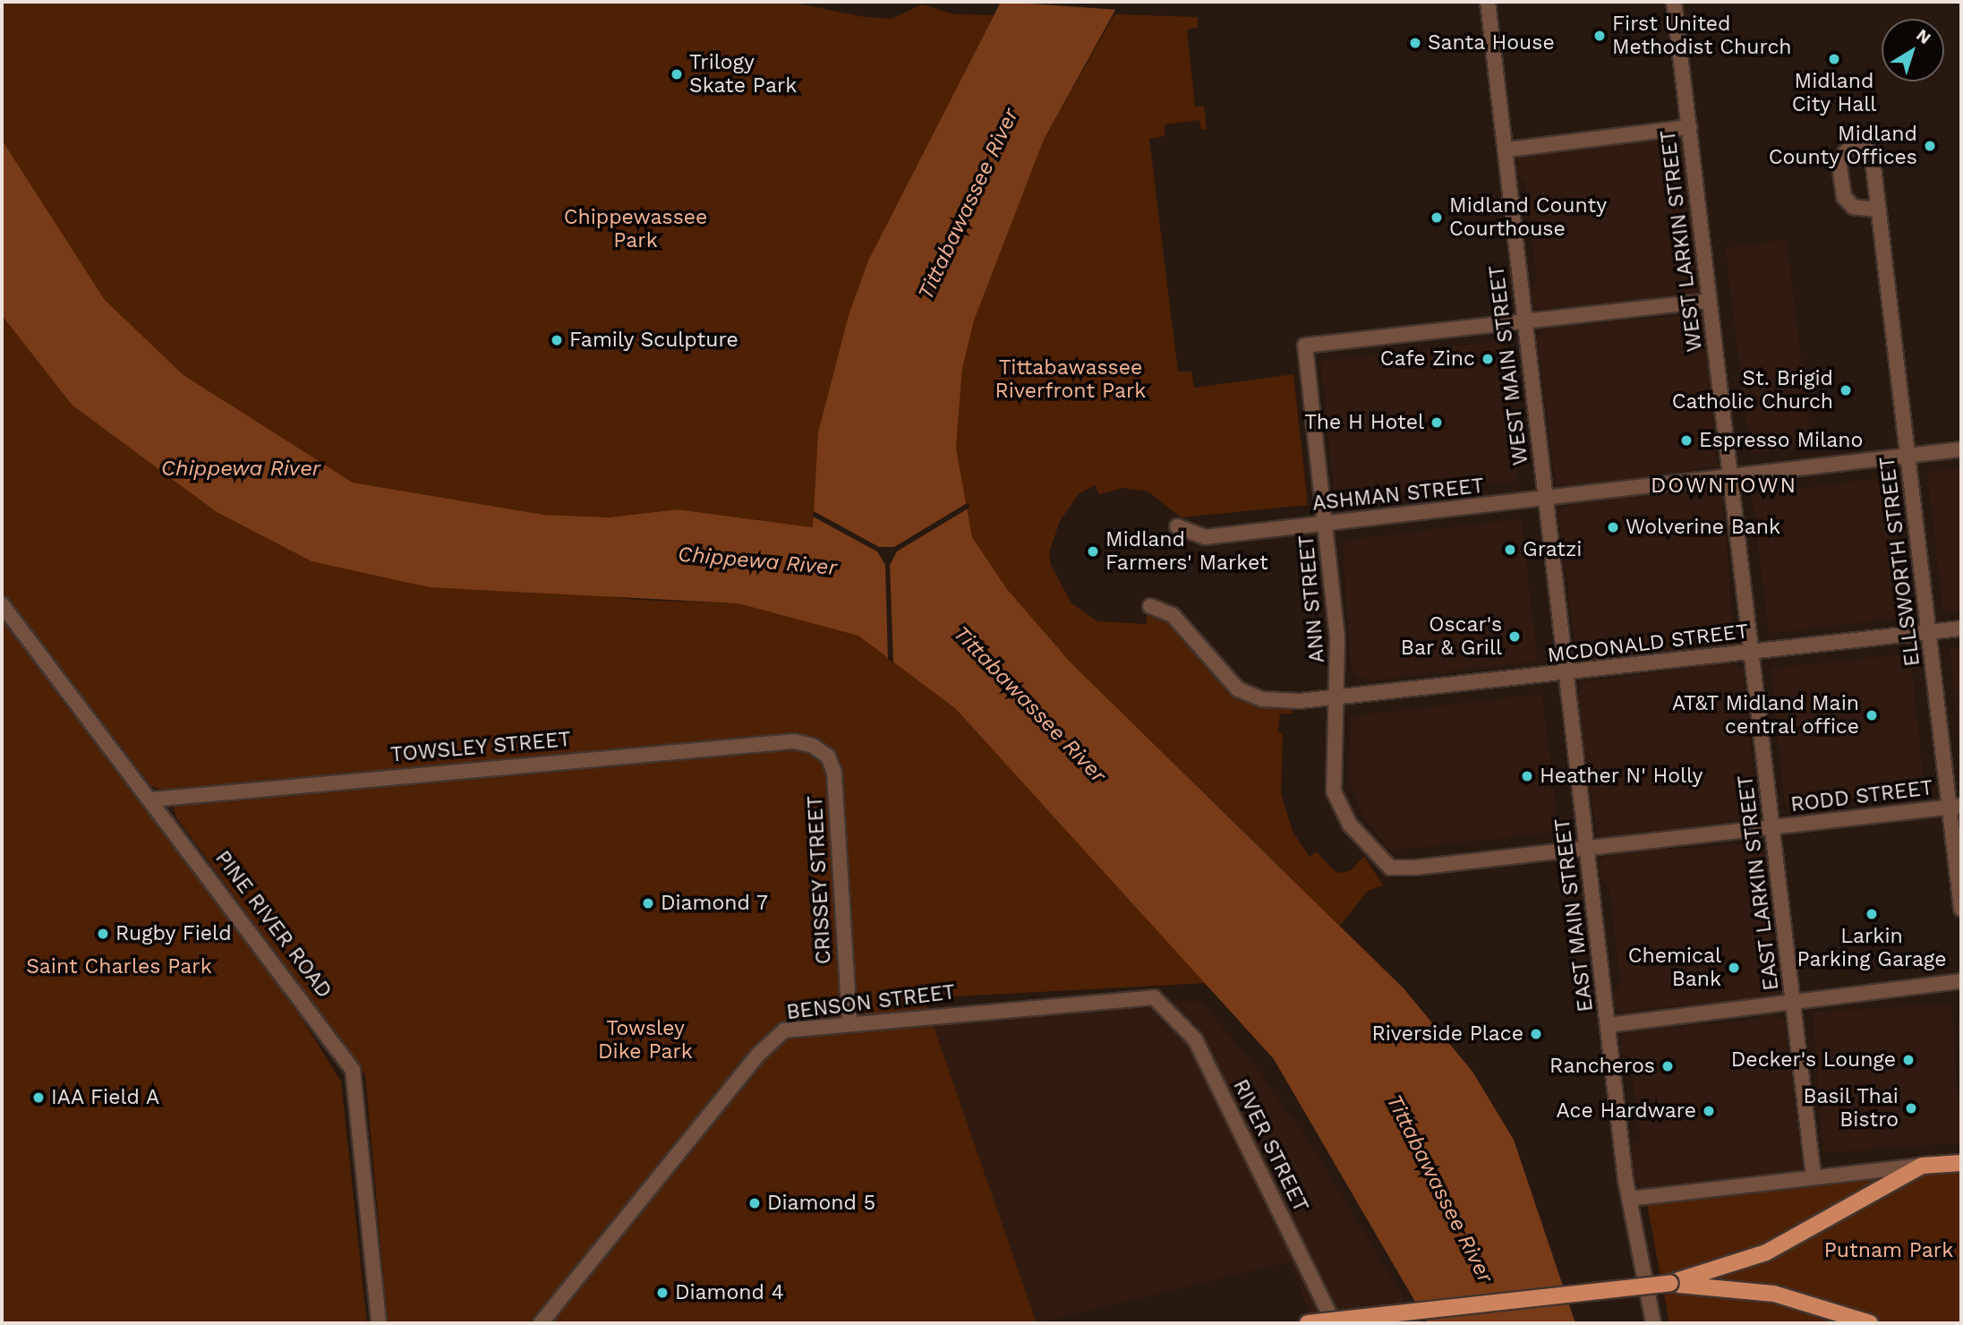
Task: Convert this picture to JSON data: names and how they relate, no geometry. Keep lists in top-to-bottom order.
{
  "streets": {
    "street": [
      "WEST LARKIN STREET",
      "WEST MAIN STREET",
      "ASHMAN STREET",
      "ELLSWORTH STREET",
      "ANN STREET",
      "MCDONALD STREET",
      "TOWSLEY STREET",
      "RODD STREET",
      "CRISSEY STREET",
      "EAST LARKIN STREET",
      "EAST MAIN STREET",
      "PINE RIVER ROAD",
      "BENSON STREET",
      "RIVER STREET"
    ]
  },
  "crossings": [
    ["WEST LARKIN STREET", "ASHMAN STREET"],
    ["WEST LARKIN STREET", "EAST LARKIN STREET"],
    ["WEST MAIN STREET", "ASHMAN STREET"],
    ["WEST MAIN STREET", "ANN STREET"],
    ["WEST MAIN STREET", "EAST MAIN STREET"],
    ["ASHMAN STREET", "ELLSWORTH STREET"],
    ["ASHMAN STREET", "ANN STREET"],
    ["ASHMAN STREET", "EAST LARKIN STREET"],
    ["ASHMAN STREET", "EAST MAIN STREET"],
    ["ELLSWORTH STREET", "MCDONALD STREET"],
    ["ELLSWORTH STREET", "RODD STREET"],
    ["ANN STREET", "MCDONALD STREET"],
    ["ANN STREET", "RODD STREET"],
    ["MCDONALD STREET", "EAST LARKIN STREET"],
    ["MCDONALD STREET", "EAST MAIN STREET"],
    ["TOWSLEY STREET", "CRISSEY STREET"],
    ["TOWSLEY STREET", "PINE RIVER ROAD"],
    ["RODD STREET", "EAST LARKIN STREET"],
    ["RODD STREET", "EAST MAIN STREET"],
    ["CRISSEY STREET", "BENSON STREET"],
    ["BENSON STREET", "RIVER STREET"]
  ],
  "districts": ["DOWNTOWN"],
  "water": ["Tittabawassee River", "Chippewa River"],
  "parks": [
    "Chippewassee Park",
    "Tittabawassee Riverfront Park",
    "Saint Charles Park",
    "Towsley Dike Park",
    "Putnam Park"
  ],
  "places": [
    "First United Methodist Church",
    "Santa House",
    "Midland City Hall",
    "Trilogy Skate Park",
    "Midland County Offices",
    "Midland County Courthouse",
    "Family Sculpture",
    "Cafe Zinc",
    "St. Brigid Catholic Church",
    "The H Hotel",
    "Espresso Milano",
    "Wolverine Bank",
    "Gratzi",
    "Midland Farmers' Market",
    "Oscar's Bar & Grill",
    "AT&T Midland Main central office",
    "Heather N' Holly",
    "Diamond 7",
    "Larkin Parking Garage",
    "Rugby Field",
    "Chemical Bank",
    "Riverside Place",
    "Decker's Lounge",
    "Rancheros",
    "IAA Field A",
    "Basil Thai Bistro",
    "Ace Hardware",
    "Diamond 5",
    "Diamond 4"
  ],
  "north": "top right"
}
